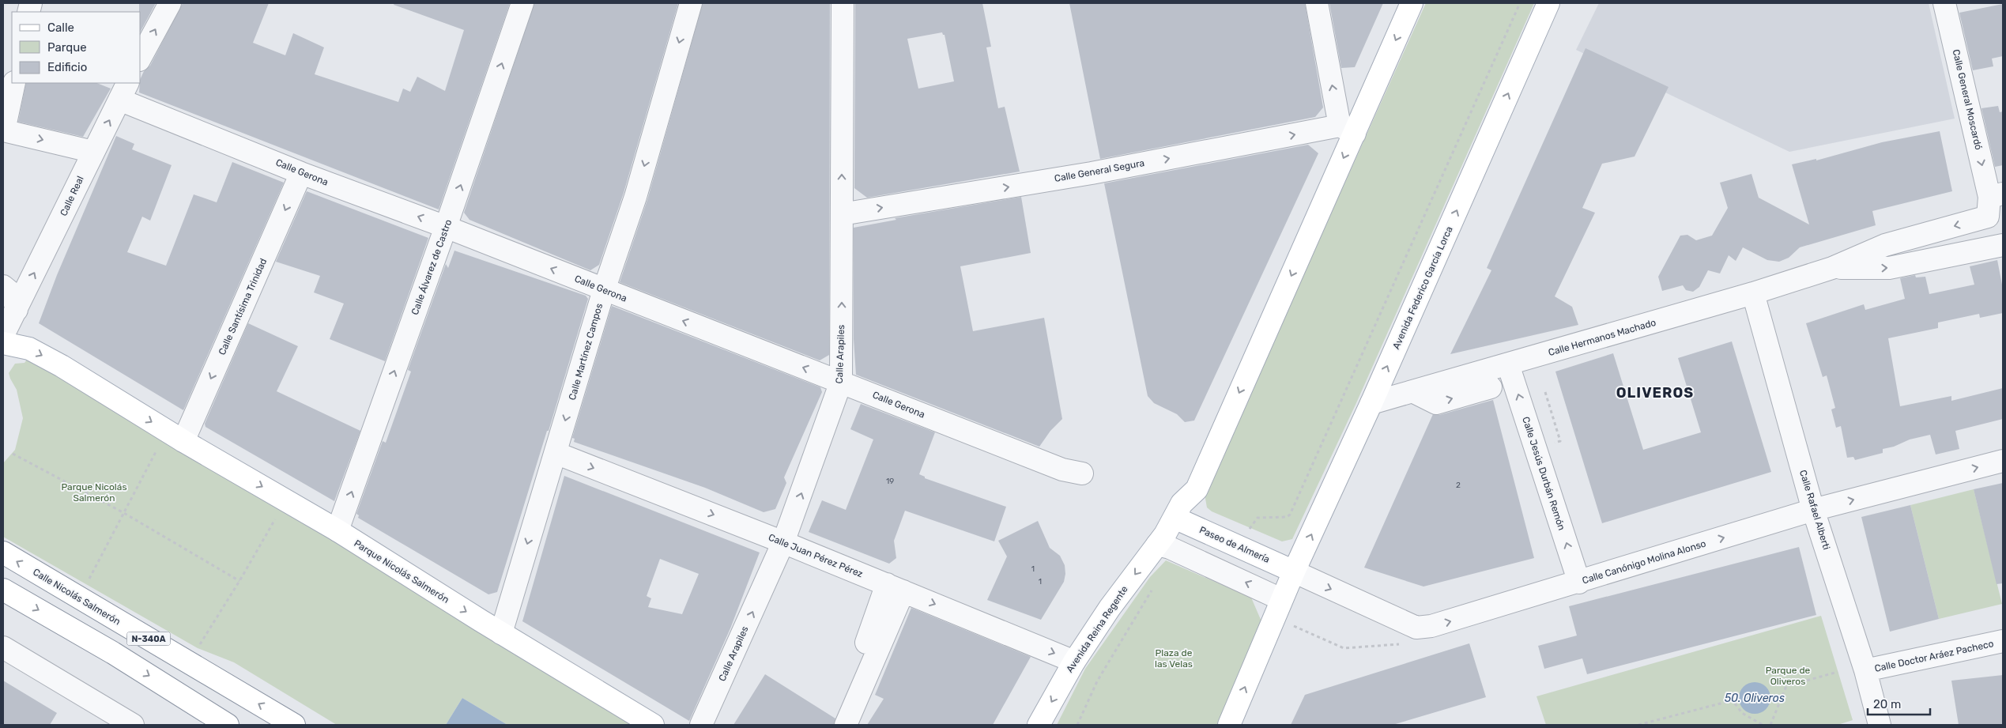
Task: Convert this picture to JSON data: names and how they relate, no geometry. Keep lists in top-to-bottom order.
{
  "streets": {
    "main road": [
      "Avenida Federico García Lorca",
      "Paseo de Almería",
      "Parque Nicolás Salmerón",
      "Calle Nicolás Salmerón",
      "Avenida Reina Regente",
      "N-340A"
    ],
    "street": [
      "Calle General Moscardó",
      "Calle General Segura",
      "Calle Gerona",
      "Calle Real",
      "Calle Álvarez de Castro",
      "Calle Santísima Trinidad",
      "Calle Hermanos Machado",
      "Calle Martínez Campos",
      "Calle Arapiles",
      "Calle Jesús Durbán Remón",
      "Calle Rafael Alberti",
      "Calle Juan Pérez Pérez",
      "Calle Canónigo Molina Alonso",
      "Calle Doctor Aráez Pacheco"
    ]
  },
  "crossings": [
    ["Calle General Moscardó", "Calle Hermanos Machado"],
    ["Calle General Segura", "Calle Arapiles"],
    ["Calle Gerona", "Calle Real"],
    ["Calle Gerona", "Calle Álvarez de Castro"],
    ["Calle Gerona", "Calle Santísima Trinidad"],
    ["Calle Gerona", "Calle Martínez Campos"],
    ["Calle Gerona", "Calle Arapiles"],
    ["Calle Álvarez de Castro", "Parque Nicolás Salmerón"],
    ["Avenida Federico García Lorca", "Calle Hermanos Machado"],
    ["Avenida Federico García Lorca", "Paseo de Almería"],
    ["Avenida Federico García Lorca", "Calle Canónigo Molina Alonso"],
    ["Calle Santísima Trinidad", "Parque Nicolás Salmerón"],
    ["Calle Hermanos Machado", "Calle Jesús Durbán Remón"],
    ["Calle Hermanos Machado", "Calle Rafael Alberti"],
    ["Calle Martínez Campos", "Calle Juan Pérez Pérez"],
    ["Calle Martínez Campos", "Parque Nicolás Salmerón"],
    ["Calle Arapiles", "Calle Juan Pérez Pérez"],
    ["Calle Jesús Durbán Remón", "Calle Canónigo Molina Alonso"],
    ["Calle Rafael Alberti", "Calle Canónigo Molina Alonso"],
    ["Calle Rafael Alberti", "Calle Doctor Aráez Pacheco"],
    ["Paseo de Almería", "Calle Canónigo Molina Alonso"],
    ["Paseo de Almería", "Avenida Reina Regente"],
    ["Calle Juan Pérez Pérez", "Avenida Reina Regente"]
  ],
  "one_way": [
    "Calle General Moscardó",
    "Calle General Segura",
    "Calle Gerona",
    "Calle Real",
    "Calle Álvarez de Castro",
    "Calle Santísima Trinidad",
    "Calle Martínez Campos",
    "Calle Arapiles",
    "Calle Jesús Durbán Remón",
    "Calle Juan Pérez Pérez",
    "Calle Canónigo Molina Alonso",
    "Parque Nicolás Salmerón"
  ],
  "districts": ["OLIVEROS"],
  "water": ["50. Oliveros"],
  "parks": ["Parque Nicolás Salmerón", "Plaza de las Velas", "Parque de Oliveros"],
  "house_numbers": [
    "19",
    "2",
    "1",
    "1"
  ],
  "legend": ["Calle", "Parque", "Edificio"],
  "scale_bar": "20 m"
}
